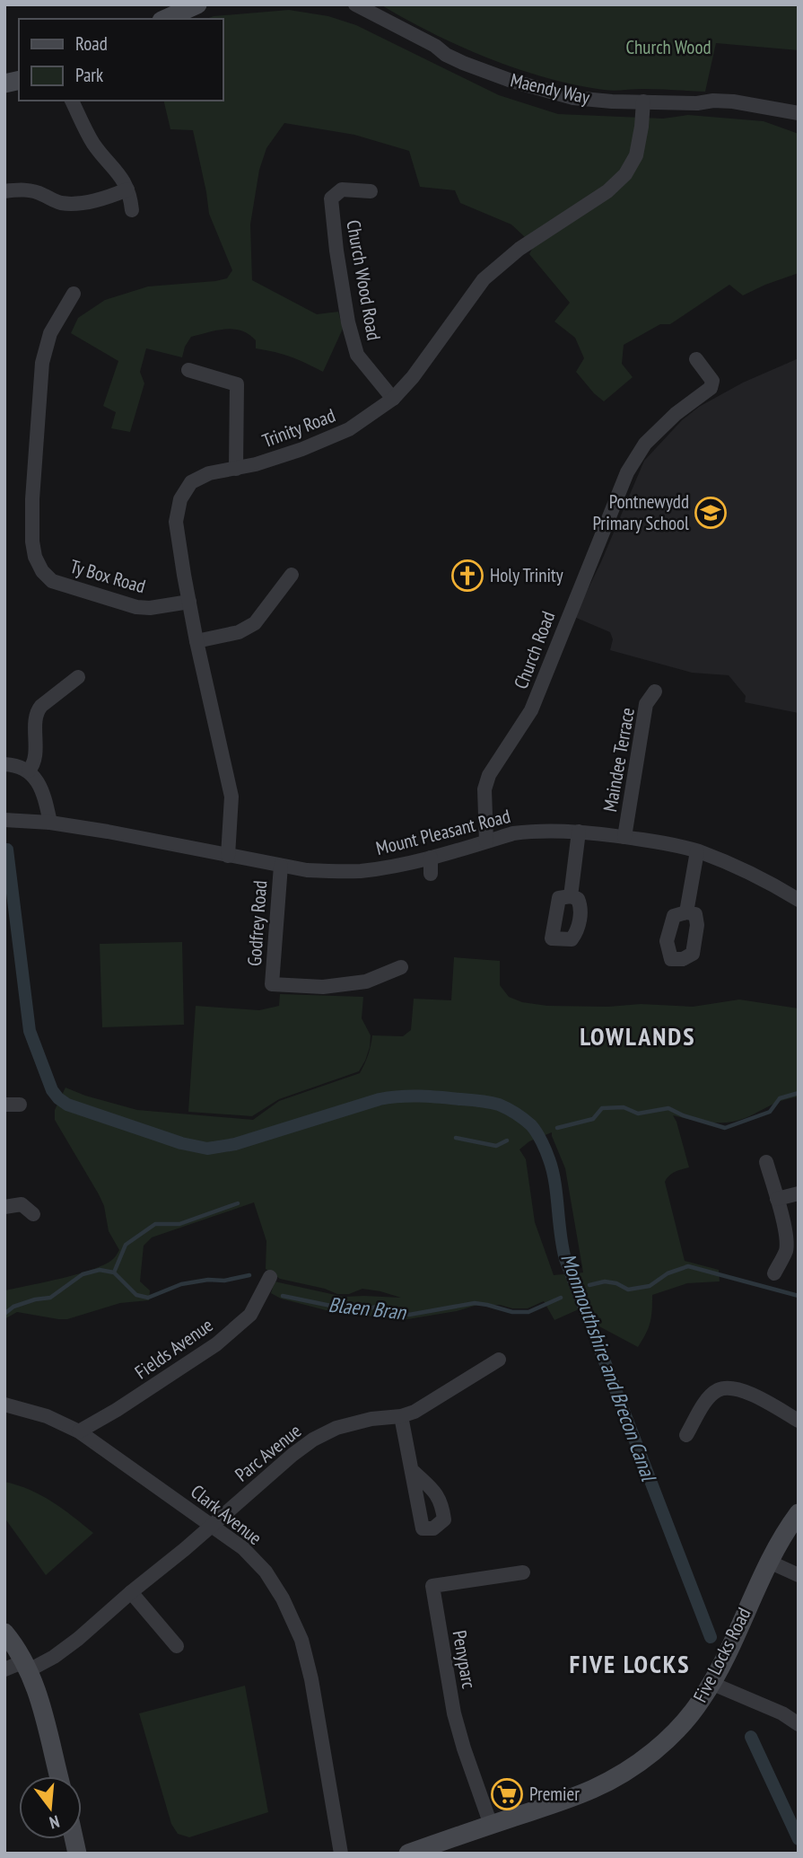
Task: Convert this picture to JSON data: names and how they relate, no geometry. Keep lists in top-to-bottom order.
{
  "streets": {
    "street": [
      "Maendy Way",
      "Church Wood Road",
      "Trinity Road",
      "Ty Box Road",
      "Church Road",
      "Maindee Terrace",
      "Mount Pleasant Road",
      "Godfrey Road",
      "Fields Avenue",
      "Parc Avenue",
      "Clark Avenue",
      "Five Locks Road",
      "Penyparc"
    ]
  },
  "crossings": [
    ["Maendy Way", "Trinity Road"],
    ["Church Wood Road", "Trinity Road"],
    ["Trinity Road", "Ty Box Road"],
    ["Trinity Road", "Mount Pleasant Road"],
    ["Church Road", "Mount Pleasant Road"],
    ["Maindee Terrace", "Mount Pleasant Road"],
    ["Mount Pleasant Road", "Godfrey Road"],
    ["Fields Avenue", "Clark Avenue"],
    ["Parc Avenue", "Clark Avenue"],
    ["Five Locks Road", "Penyparc"]
  ],
  "districts": ["LOWLANDS", "FIVE LOCKS"],
  "water": ["Blaen Bran", "Monmouthshire and Brecon Canal"],
  "parks": ["Church Wood"],
  "places": {
    "school or university": ["Pontnewydd Primary School"],
    "church": ["Holy Trinity"],
    "supermarket": ["Premier"]
  },
  "legend": ["Road", "Park"],
  "north": "bottom"
}
